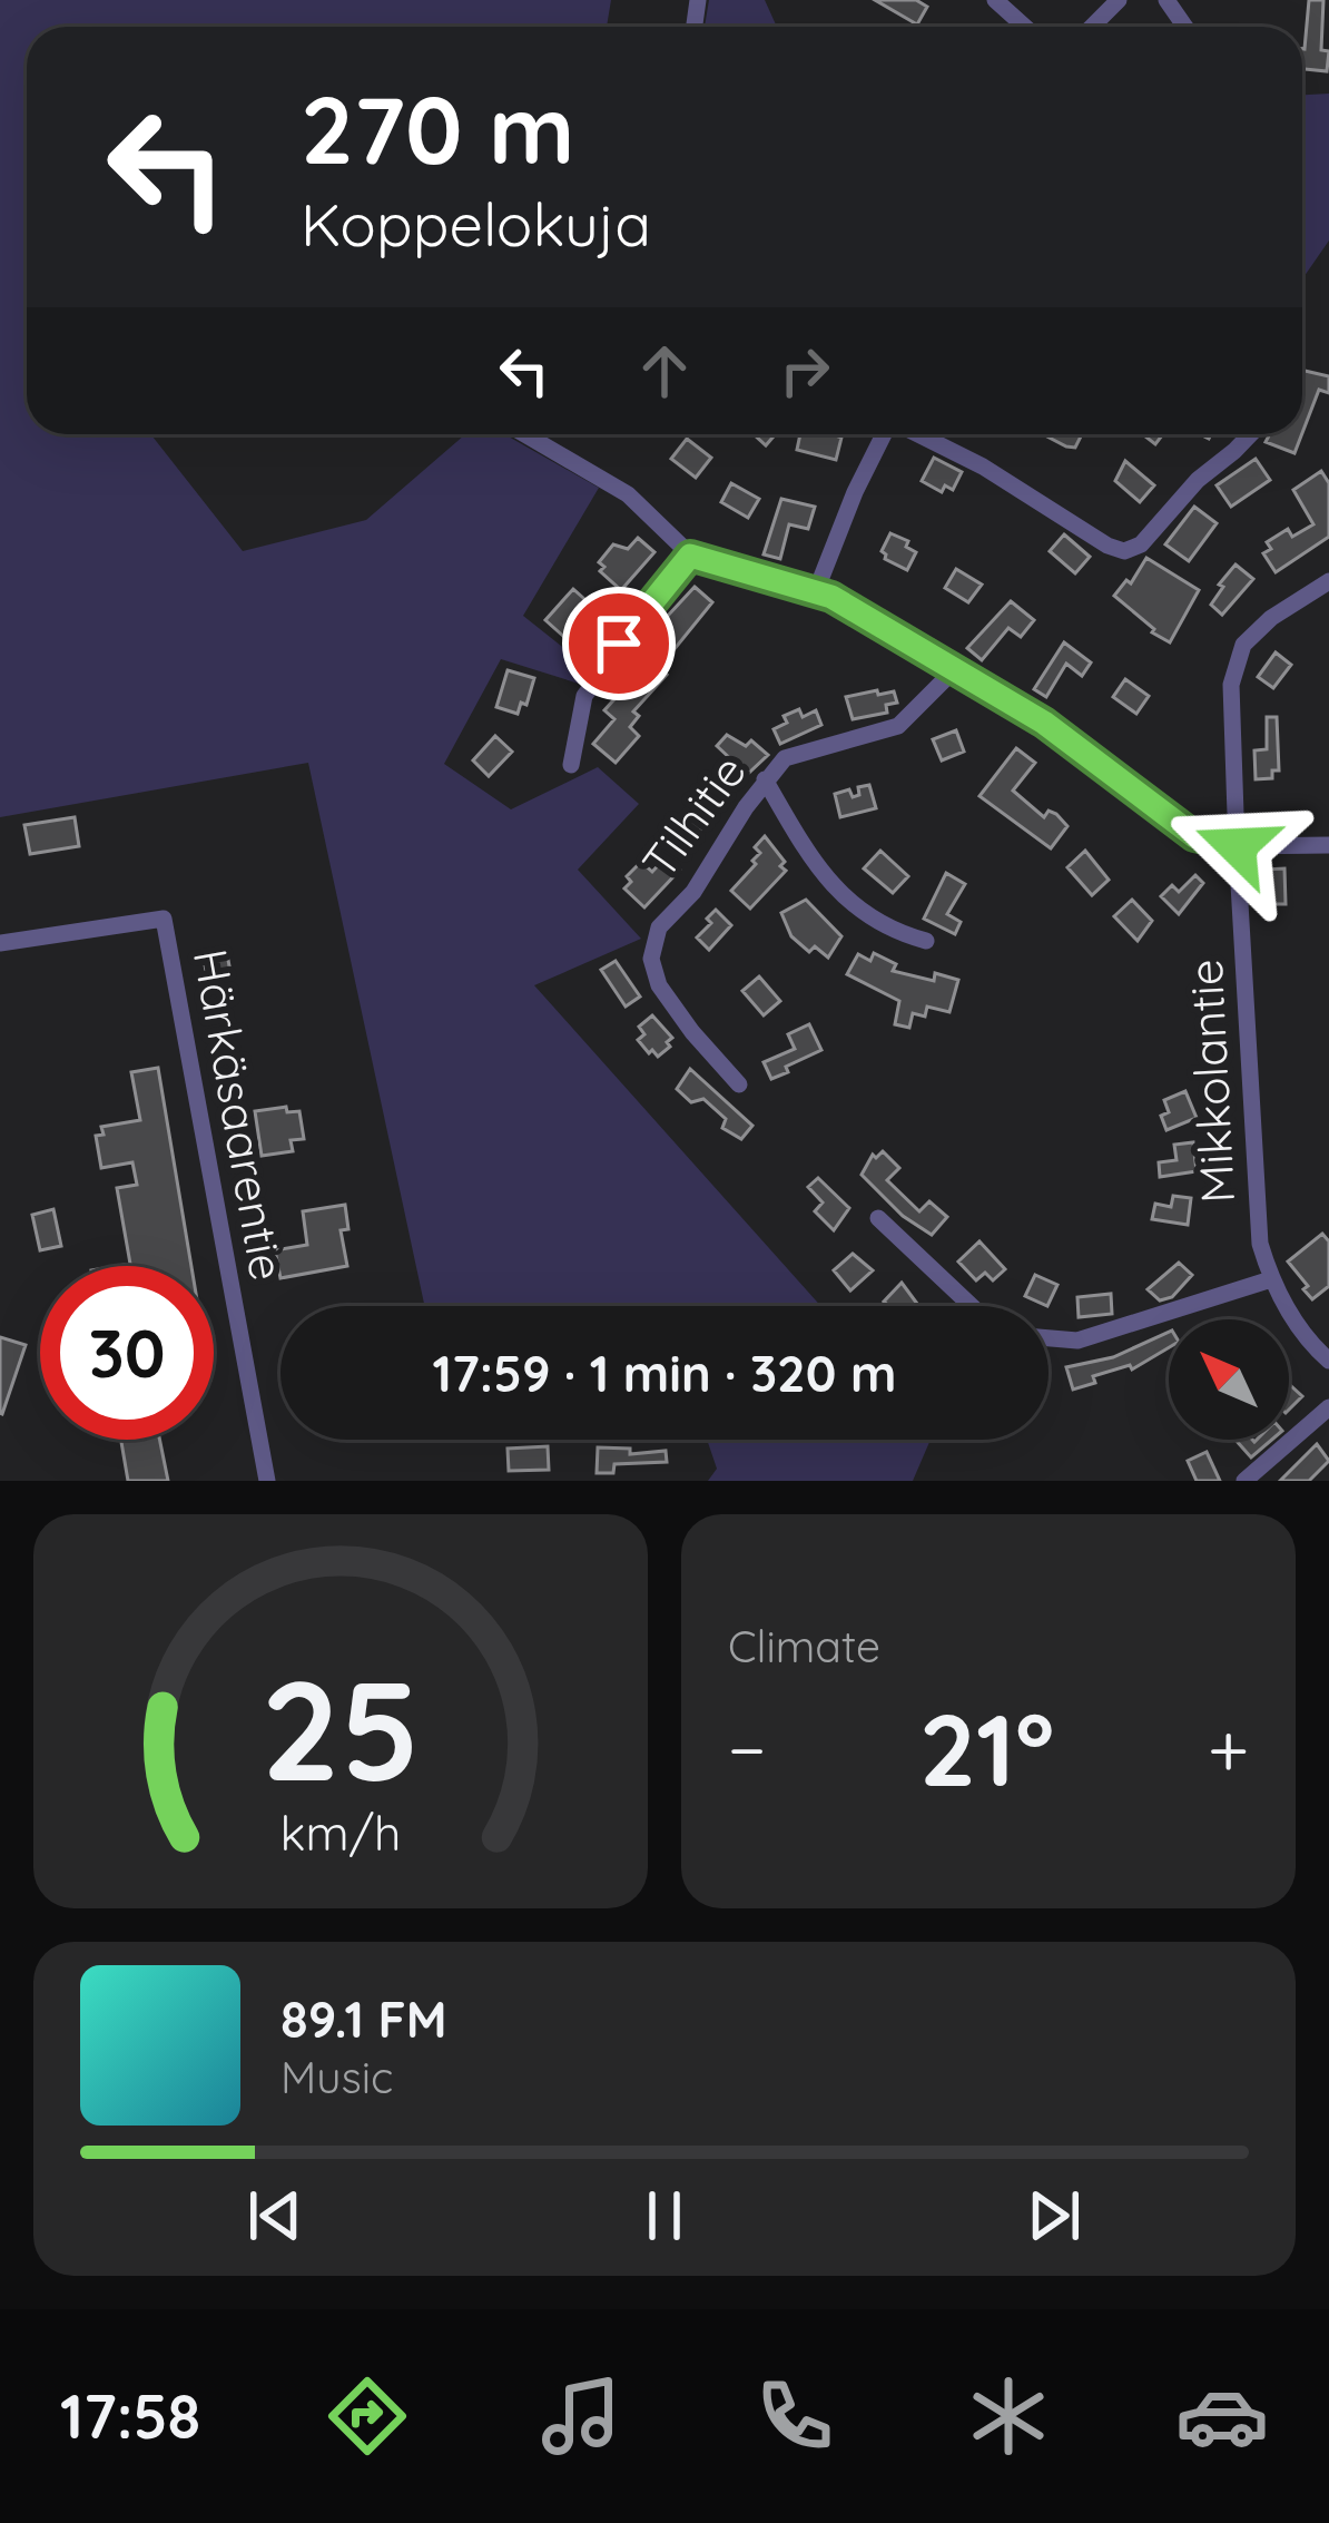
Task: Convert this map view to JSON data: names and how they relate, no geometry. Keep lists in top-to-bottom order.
{
  "streets": {
    "street": ["Tilhitie", "Mikkolantie", "Härkäsaarentie"]
  },
  "north": "top left",
  "page": {
    "turn": ["270 m", "Koppelokuja"],
    "limit": "30",
    "trip": "17:59 · 1 min · 320 m",
    "tile": "Climate",
    "heat": ["−", "21°", "+"],
    "song": ["89.1 FM", "Music"],
    "tabs": "17:58",
    "gauge": ["25", "km/h"]
  }
}
